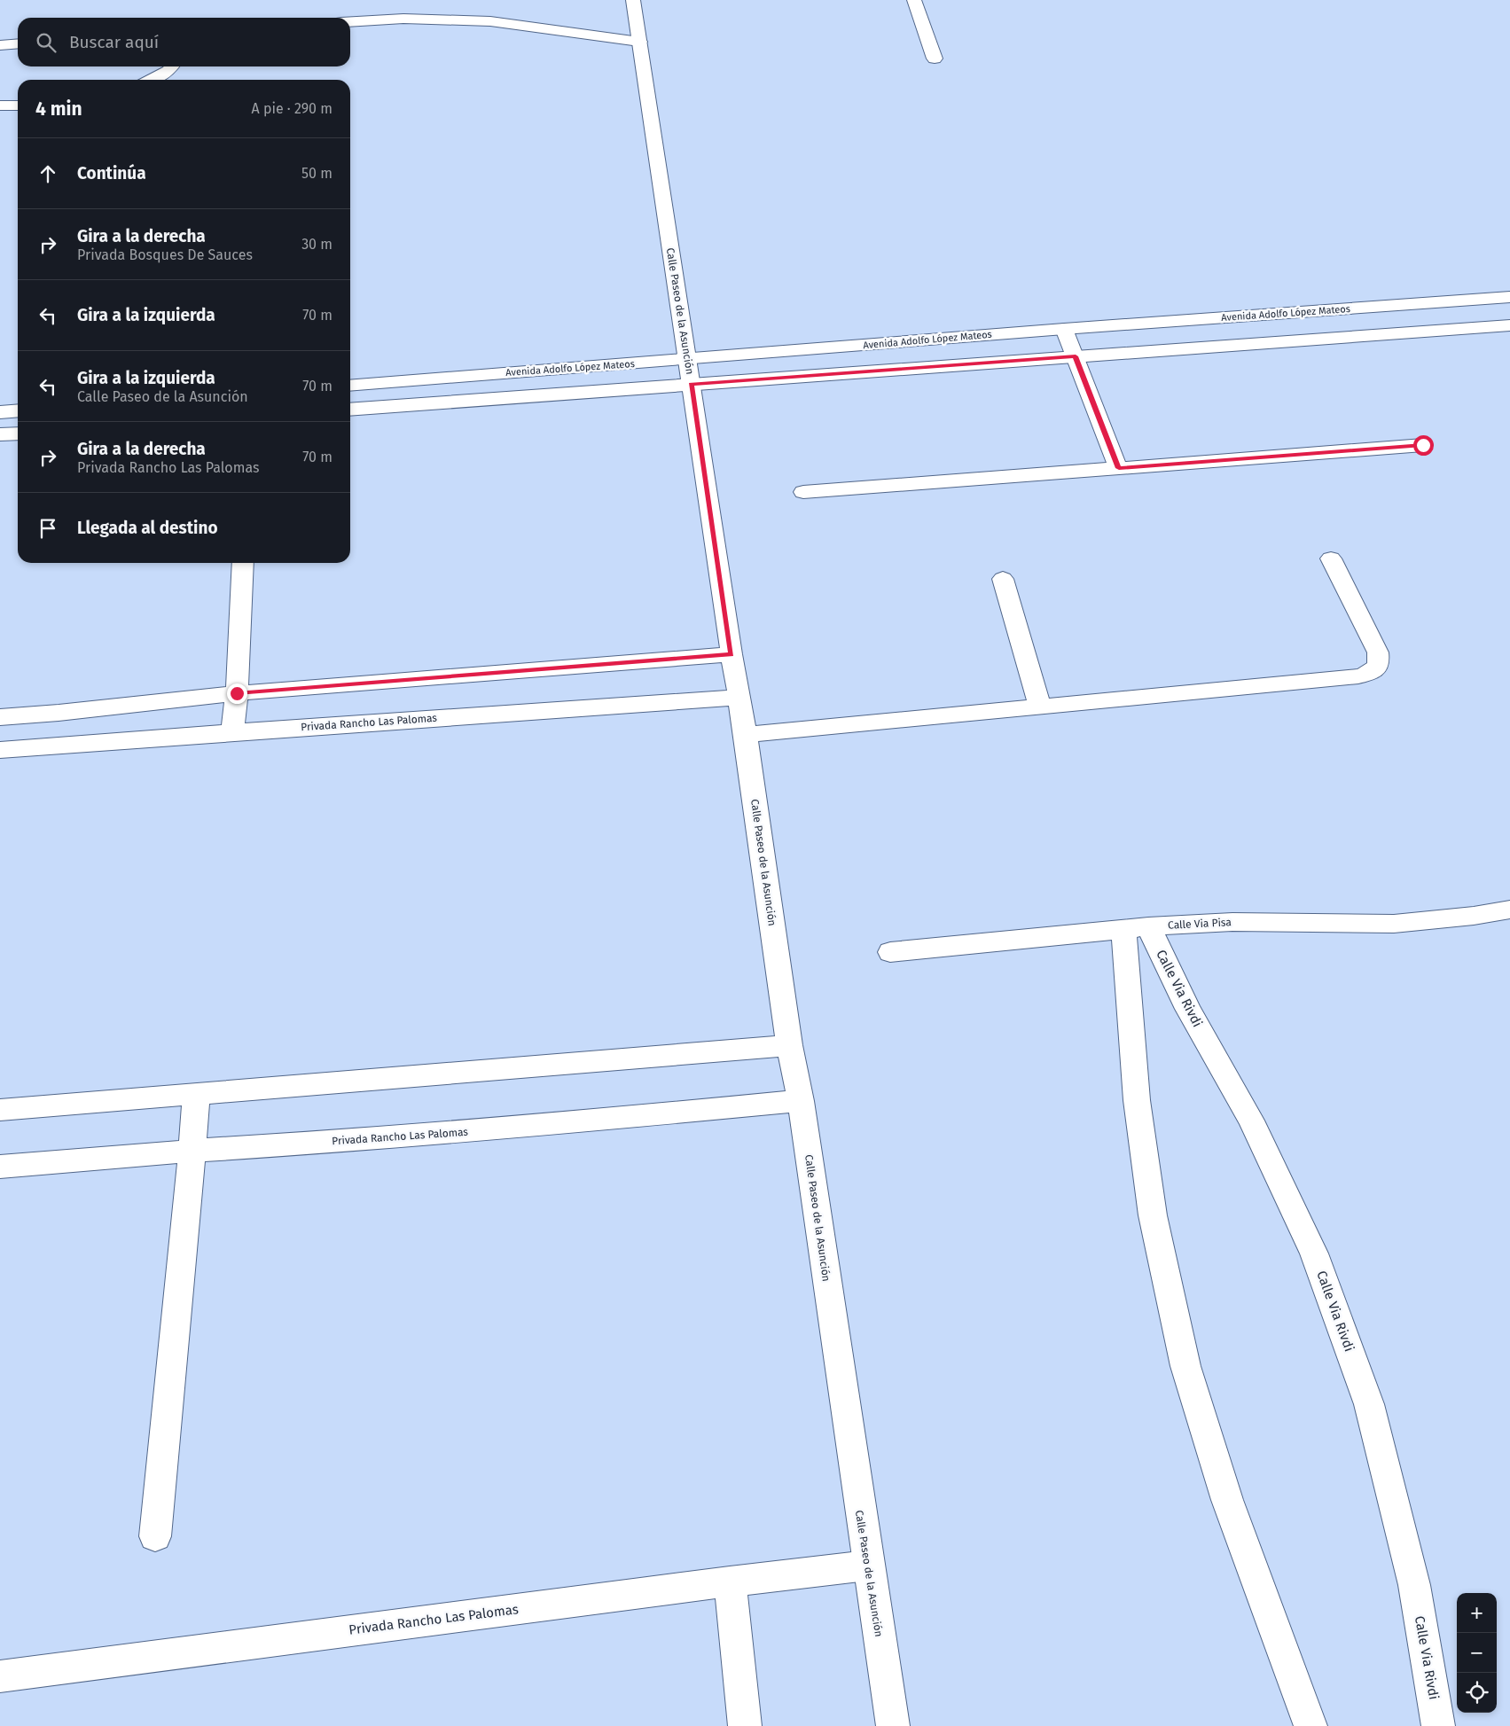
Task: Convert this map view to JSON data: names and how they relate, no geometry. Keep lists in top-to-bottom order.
{
  "streets": {
    "street": [
      "Calle Paseo de la Asunción",
      "Avenida Adolfo López Mateos",
      "Privada Rancho Las Palomas",
      "Calle Via Pisa",
      "Calle Via Rivdi"
    ]
  },
  "crossings": [
    ["Calle Paseo de la Asunción", "Avenida Adolfo López Mateos"],
    ["Calle Paseo de la Asunción", "Privada Rancho Las Palomas"],
    ["Calle Via Pisa", "Calle Via Rivdi"]
  ],
  "page": {
    "search": "Buscar aquí",
    "heading": ["4 min", "A pie · 290 m"],
    "list": [
      ["Continúa", "50 m"],
      ["Gira a la derecha", "Privada Bosques De Sauces", "30 m"],
      ["Gira a la izquierda", "70 m"],
      ["Gira a la izquierda", "Calle Paseo de la Asunción", "70 m"],
      ["Gira a la derecha", "Privada Rancho Las Palomas", "70 m"],
      "Llegada al destino"
    ],
    "map_buttons": ["+", "−"]
  }
}
